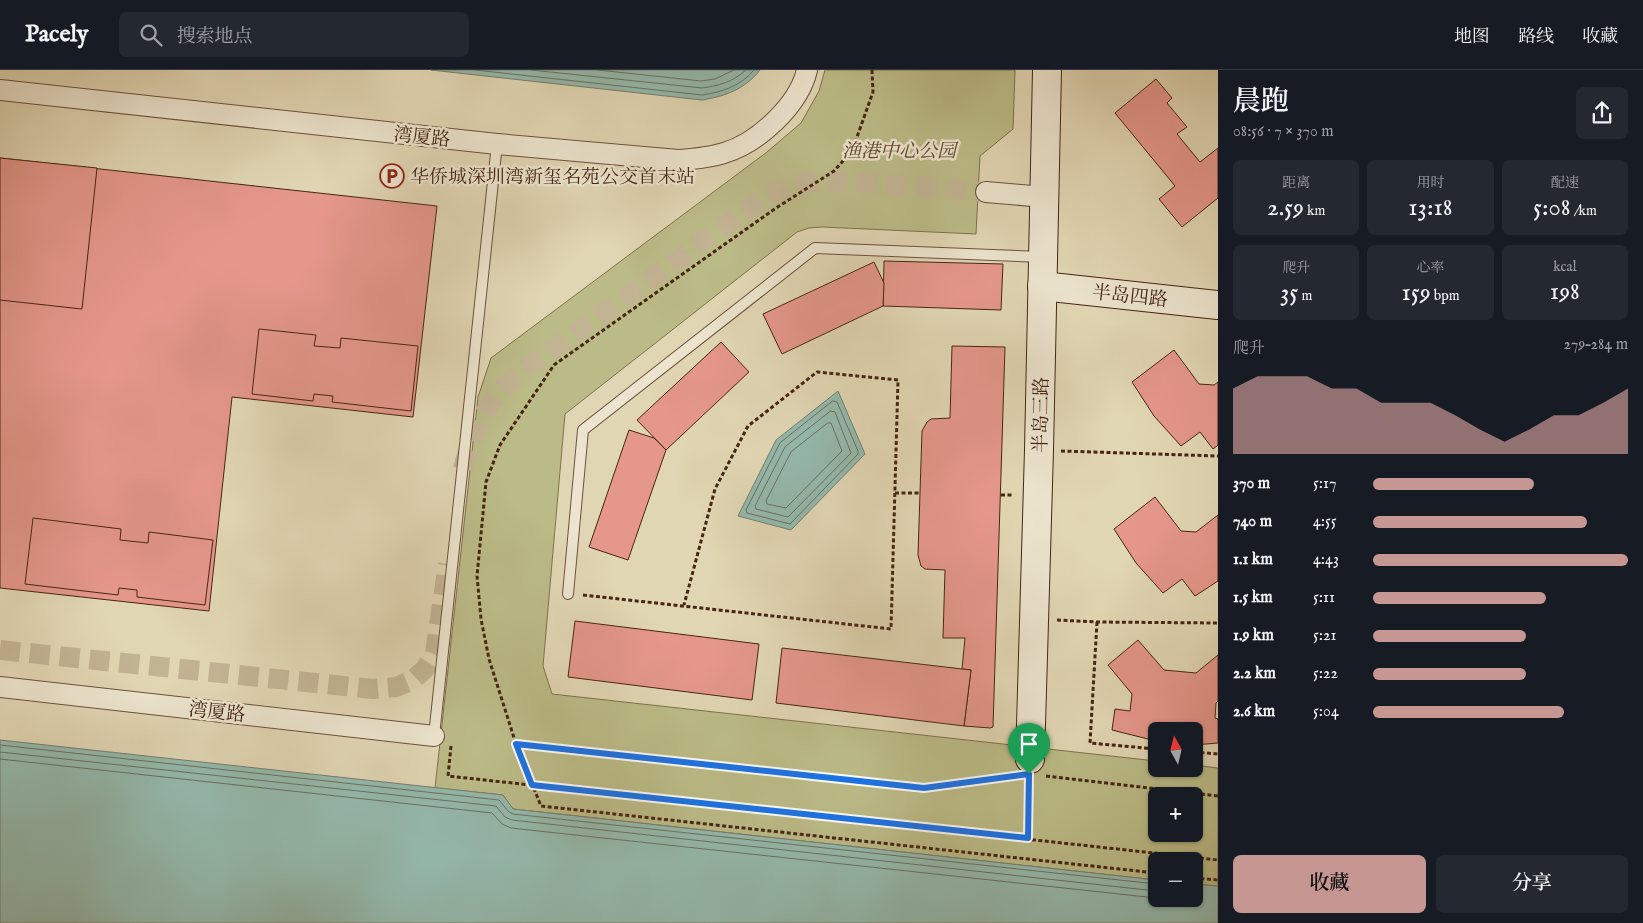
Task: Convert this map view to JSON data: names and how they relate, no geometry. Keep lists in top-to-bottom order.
{
  "streets": {
    "street": ["湾厦路", "半岛四路", "半岛三路"]
  },
  "crossings": [
    ["半岛四路", "半岛三路"]
  ],
  "parks": ["渔港中心公园"],
  "places": {
    "parking": ["华侨城深圳湾新玺名苑公交首末站"]
  },
  "north": "top",
  "page": {
    "header": "Pacely",
    "search": "搜索地点",
    "nav": ["地图", "路线", "收藏"],
    "heading": ["晨跑", "08:56 · 7 × 370 m"],
    "stats": [
      ["距离", "2.59 km"],
      ["用时", "13:18"],
      ["配速", "5:08 /km"],
      ["爬升", "35 m"],
      ["心率", "159 bpm"],
      ["kcal", "198"]
    ],
    "chart": ["爬升", "279–284 m"],
    "list": [
      {
        "name": "370 m",
        "note": "5:17"
      },
      {
        "name": "740 m",
        "note": "4:55"
      },
      {
        "name": "1.1 km",
        "note": "4:43"
      },
      {
        "name": "1.5 km",
        "note": "5:11"
      },
      {
        "name": "1.9 km",
        "note": "5:21"
      },
      {
        "name": "2.2 km",
        "note": "5:22"
      },
      {
        "name": "2.6 km",
        "note": "5:04"
      }
    ],
    "map_buttons": ["+", "−"],
    "buttons": ["收藏", "分享"]
  }
}
